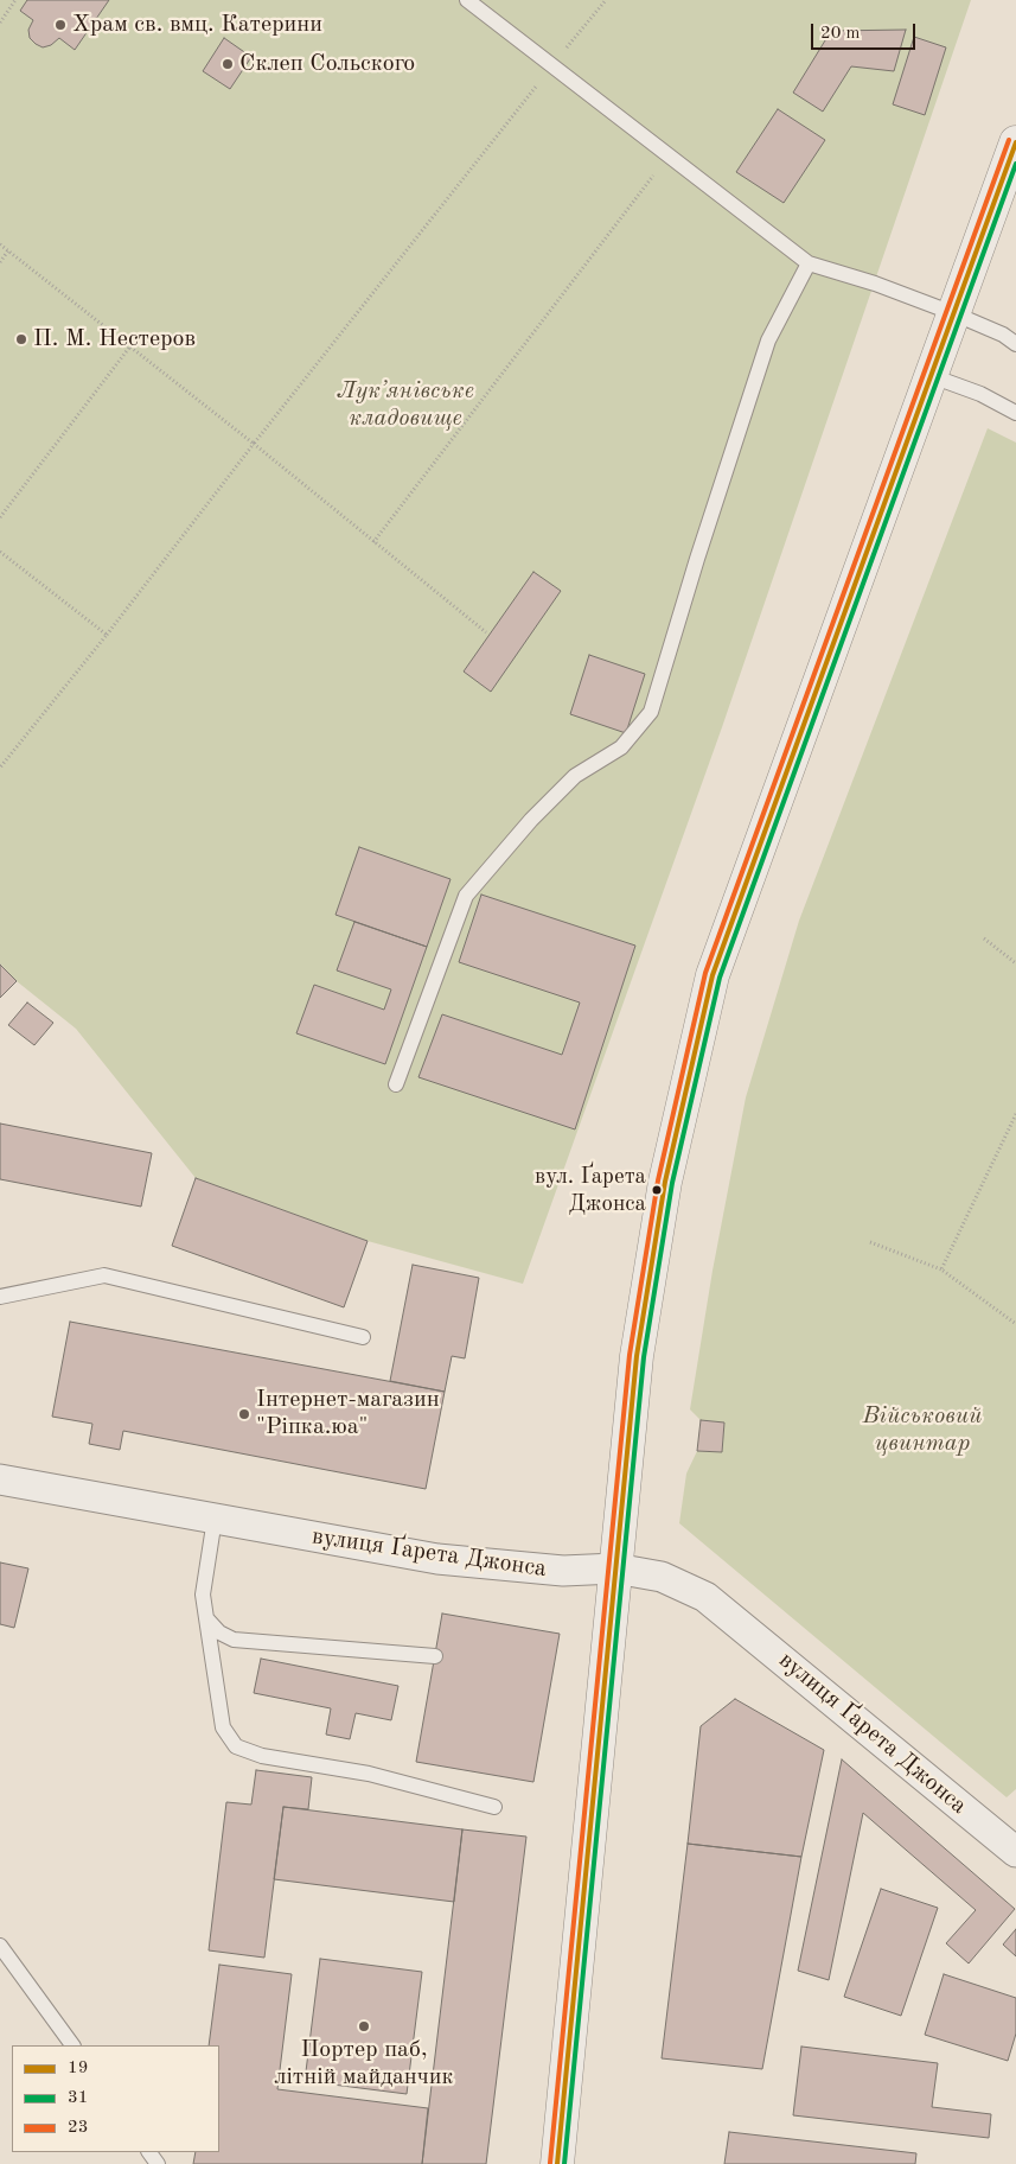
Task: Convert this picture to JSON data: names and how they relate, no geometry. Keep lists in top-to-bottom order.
{
  "streets": {
    "street": ["вулиця Ґарета Джонса"]
  },
  "parks": ["Лукʼянівське кладовище", "Військовий цвинтар"],
  "places": [
    "Храм св. вмц. Катерини",
    "Склеп Сольского",
    "П. М. Нестеров",
    "вул. Ґарета Джонса",
    "Інтернет-магазин \"Ріпка.юа\"",
    "Портер паб, літній майданчик"
  ],
  "lines": ["transit line 23", "transit line 19", "transit line 31"],
  "legend": ["19", "31", "23"],
  "scale_bar": "20 m"
}
